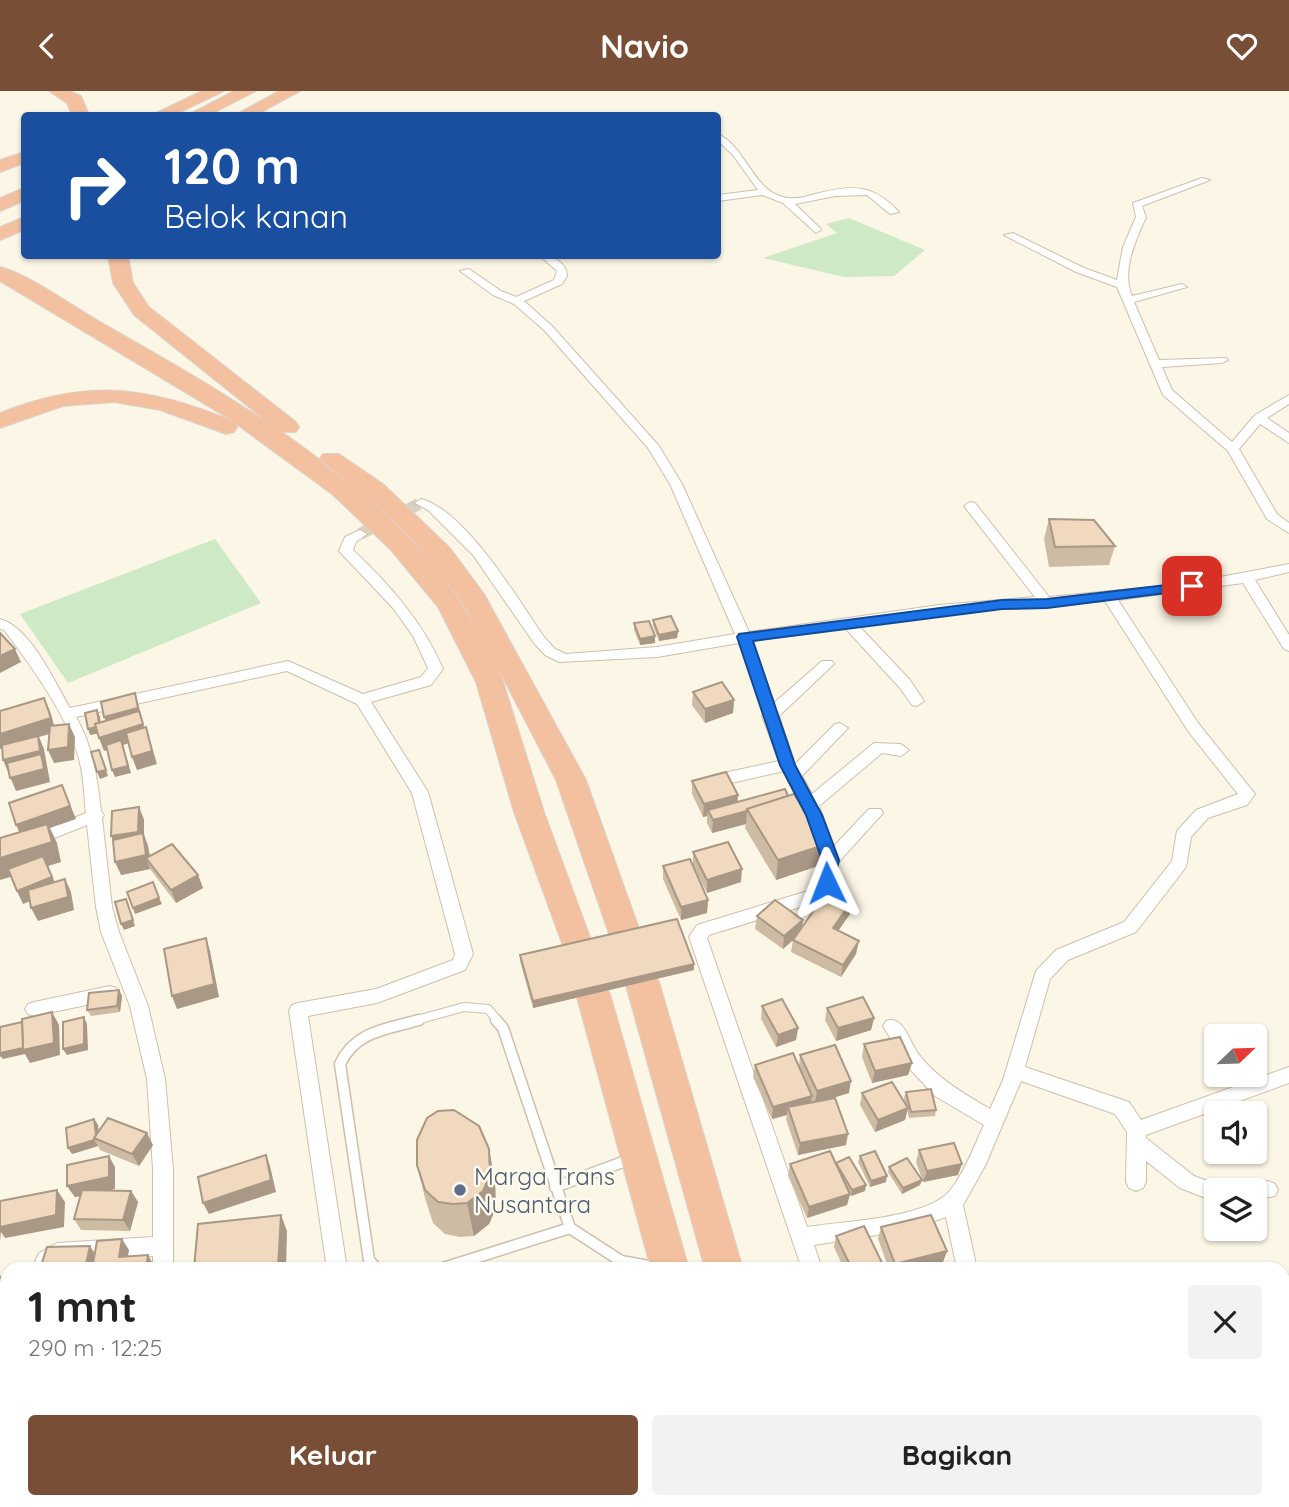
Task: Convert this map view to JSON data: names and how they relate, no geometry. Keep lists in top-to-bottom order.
{
  "places": ["Marga Trans Nusantara"],
  "north": "top right",
  "page": {
    "header": "Navio",
    "turn": ["120 m", "Belok kanan"],
    "heading": ["1 mnt", "290 m · 12:25"],
    "buttons": ["Keluar", "Bagikan"]
  }
}
